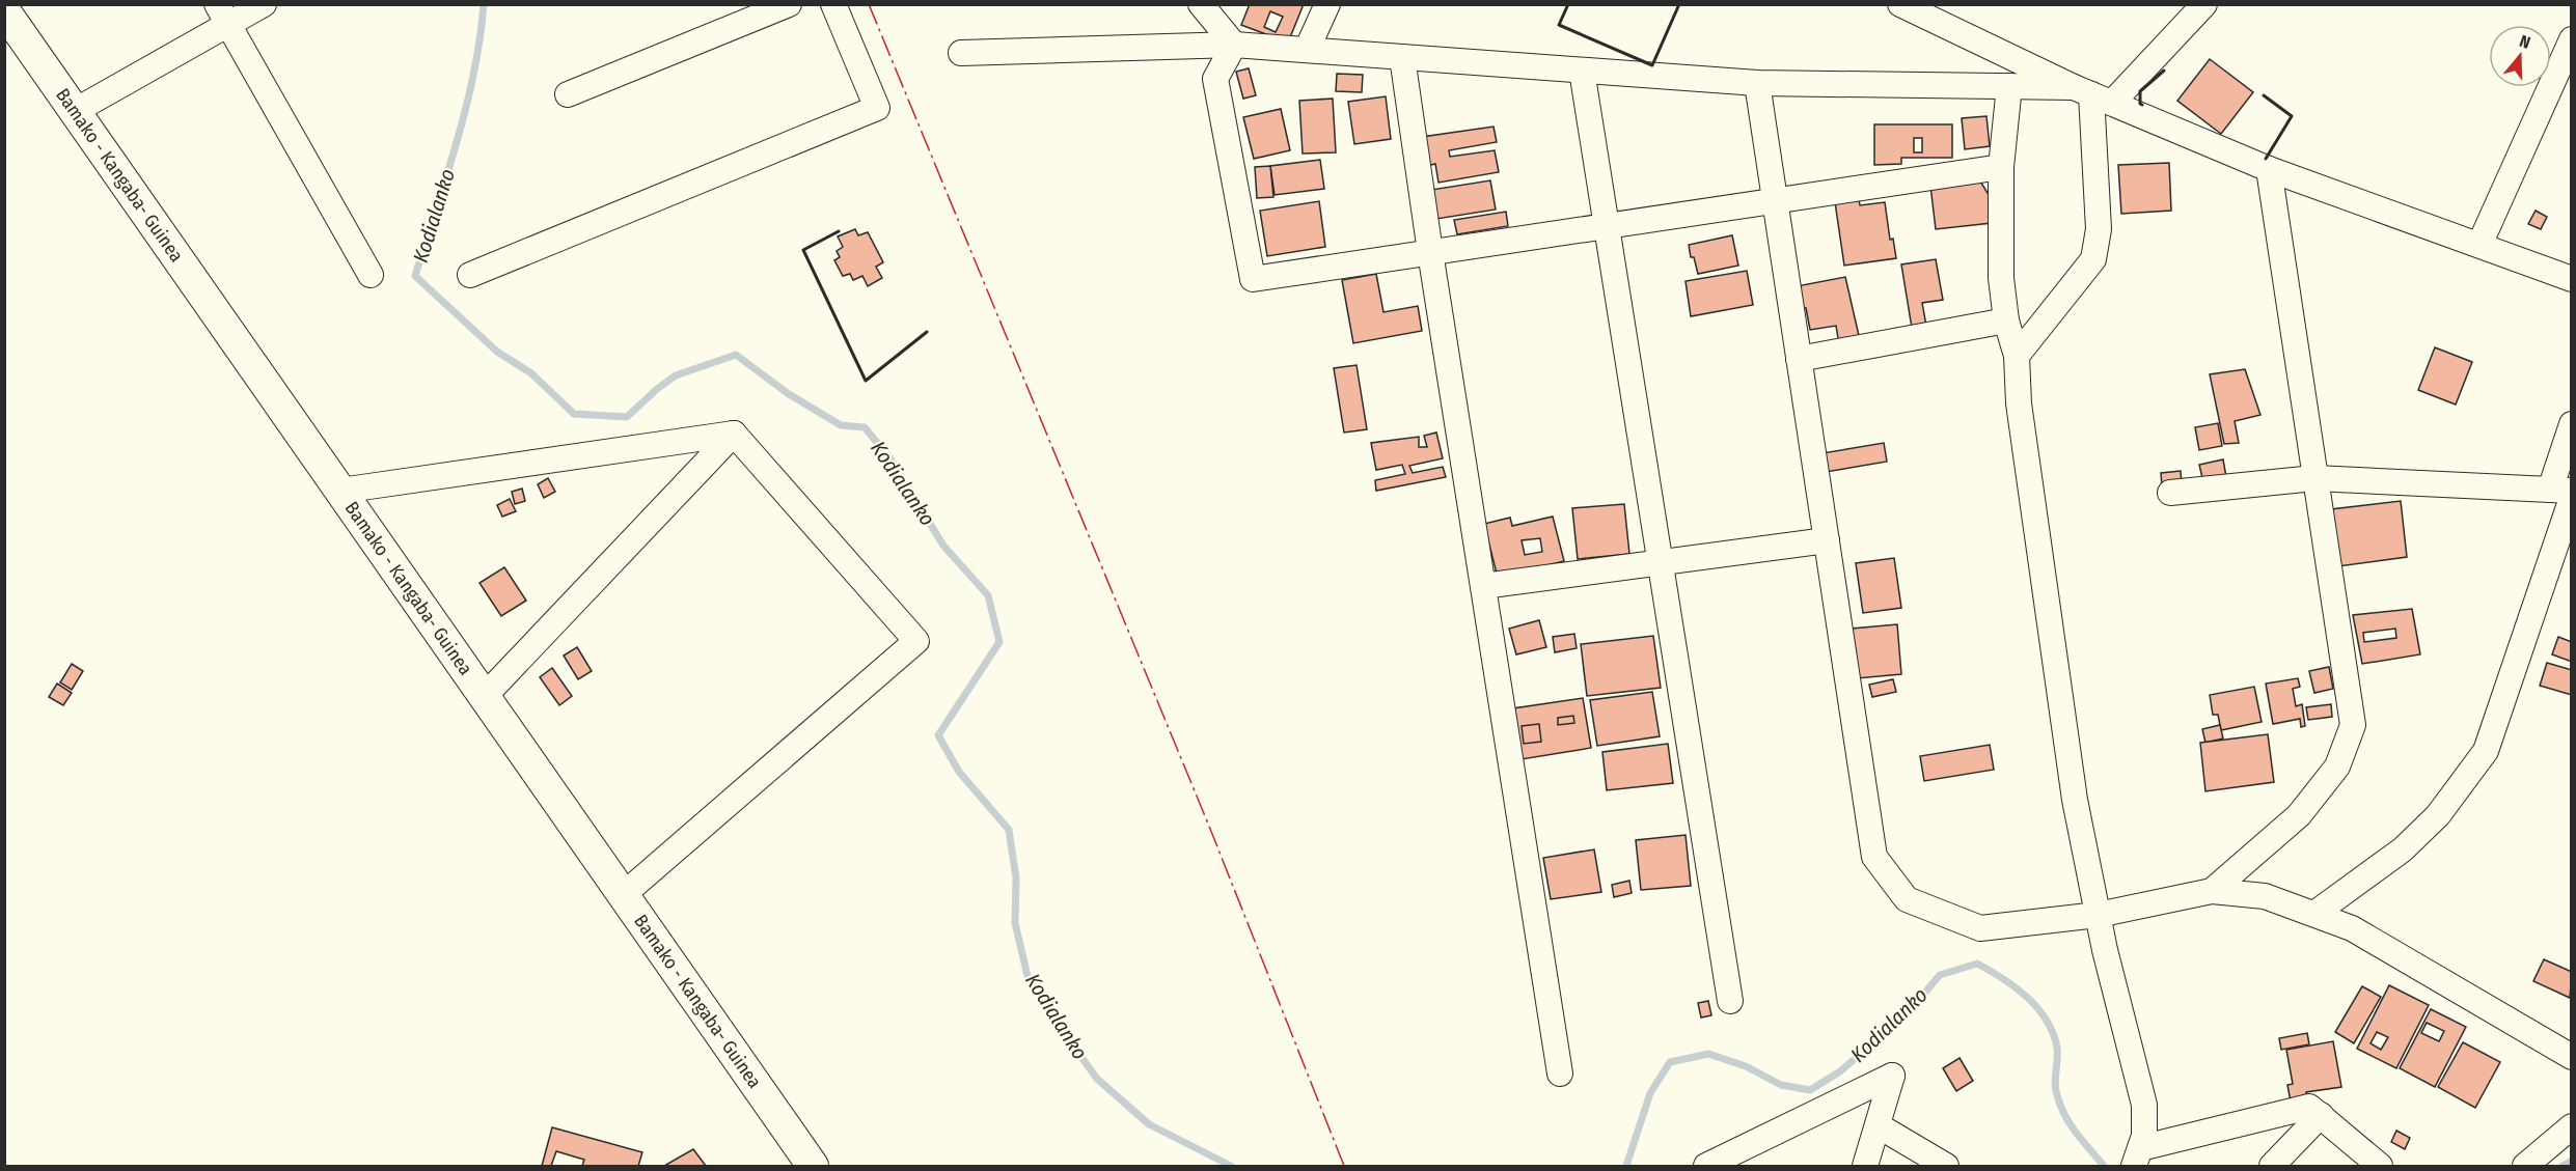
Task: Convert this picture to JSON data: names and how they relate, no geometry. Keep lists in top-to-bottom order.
{
  "streets": {
    "main road": ["Bamako - Kangaba- Guinea"]
  },
  "water": ["Kodialanko"],
  "north": "top"
}
